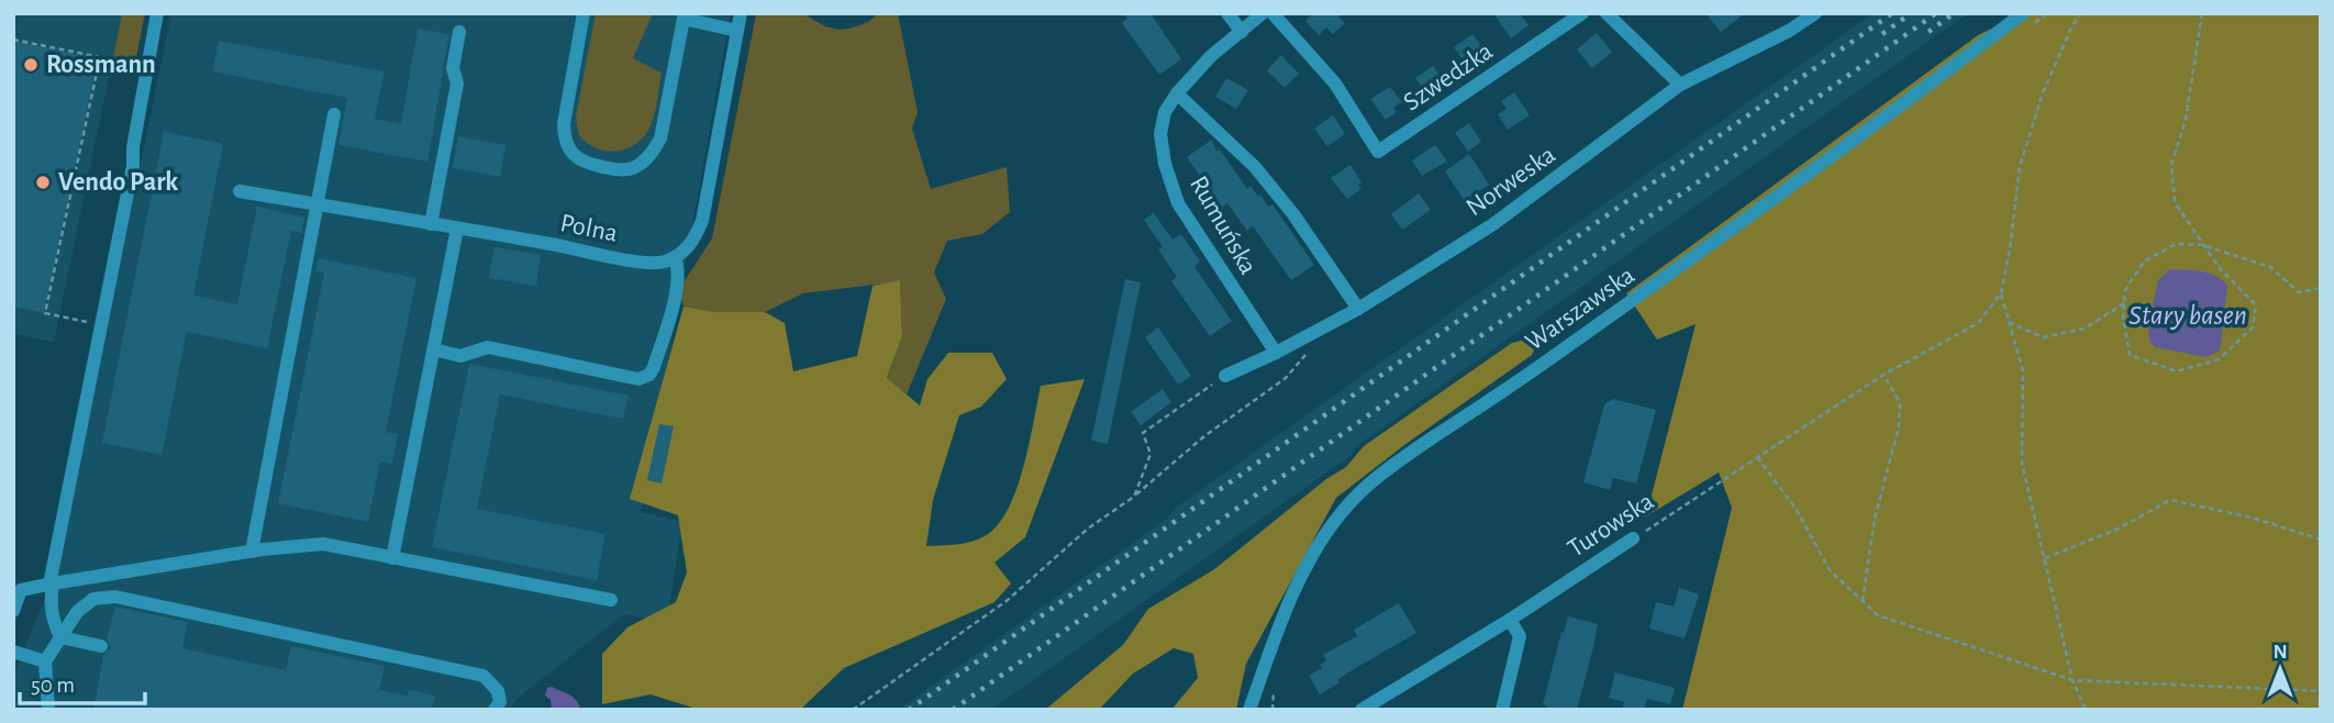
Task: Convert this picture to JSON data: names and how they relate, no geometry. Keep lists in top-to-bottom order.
{
  "streets": {
    "street": [
      "Szwedzka",
      "Norweska",
      "Rumuńska",
      "Polna",
      "Warszawska",
      "Turowska"
    ]
  },
  "crossings": [
    ["Norweska", "Rumuńska"]
  ],
  "water": ["Stary basen"],
  "places": ["Rossmann", "Vendo Park"],
  "scale_bar": "50 m",
  "north": "top"
}
